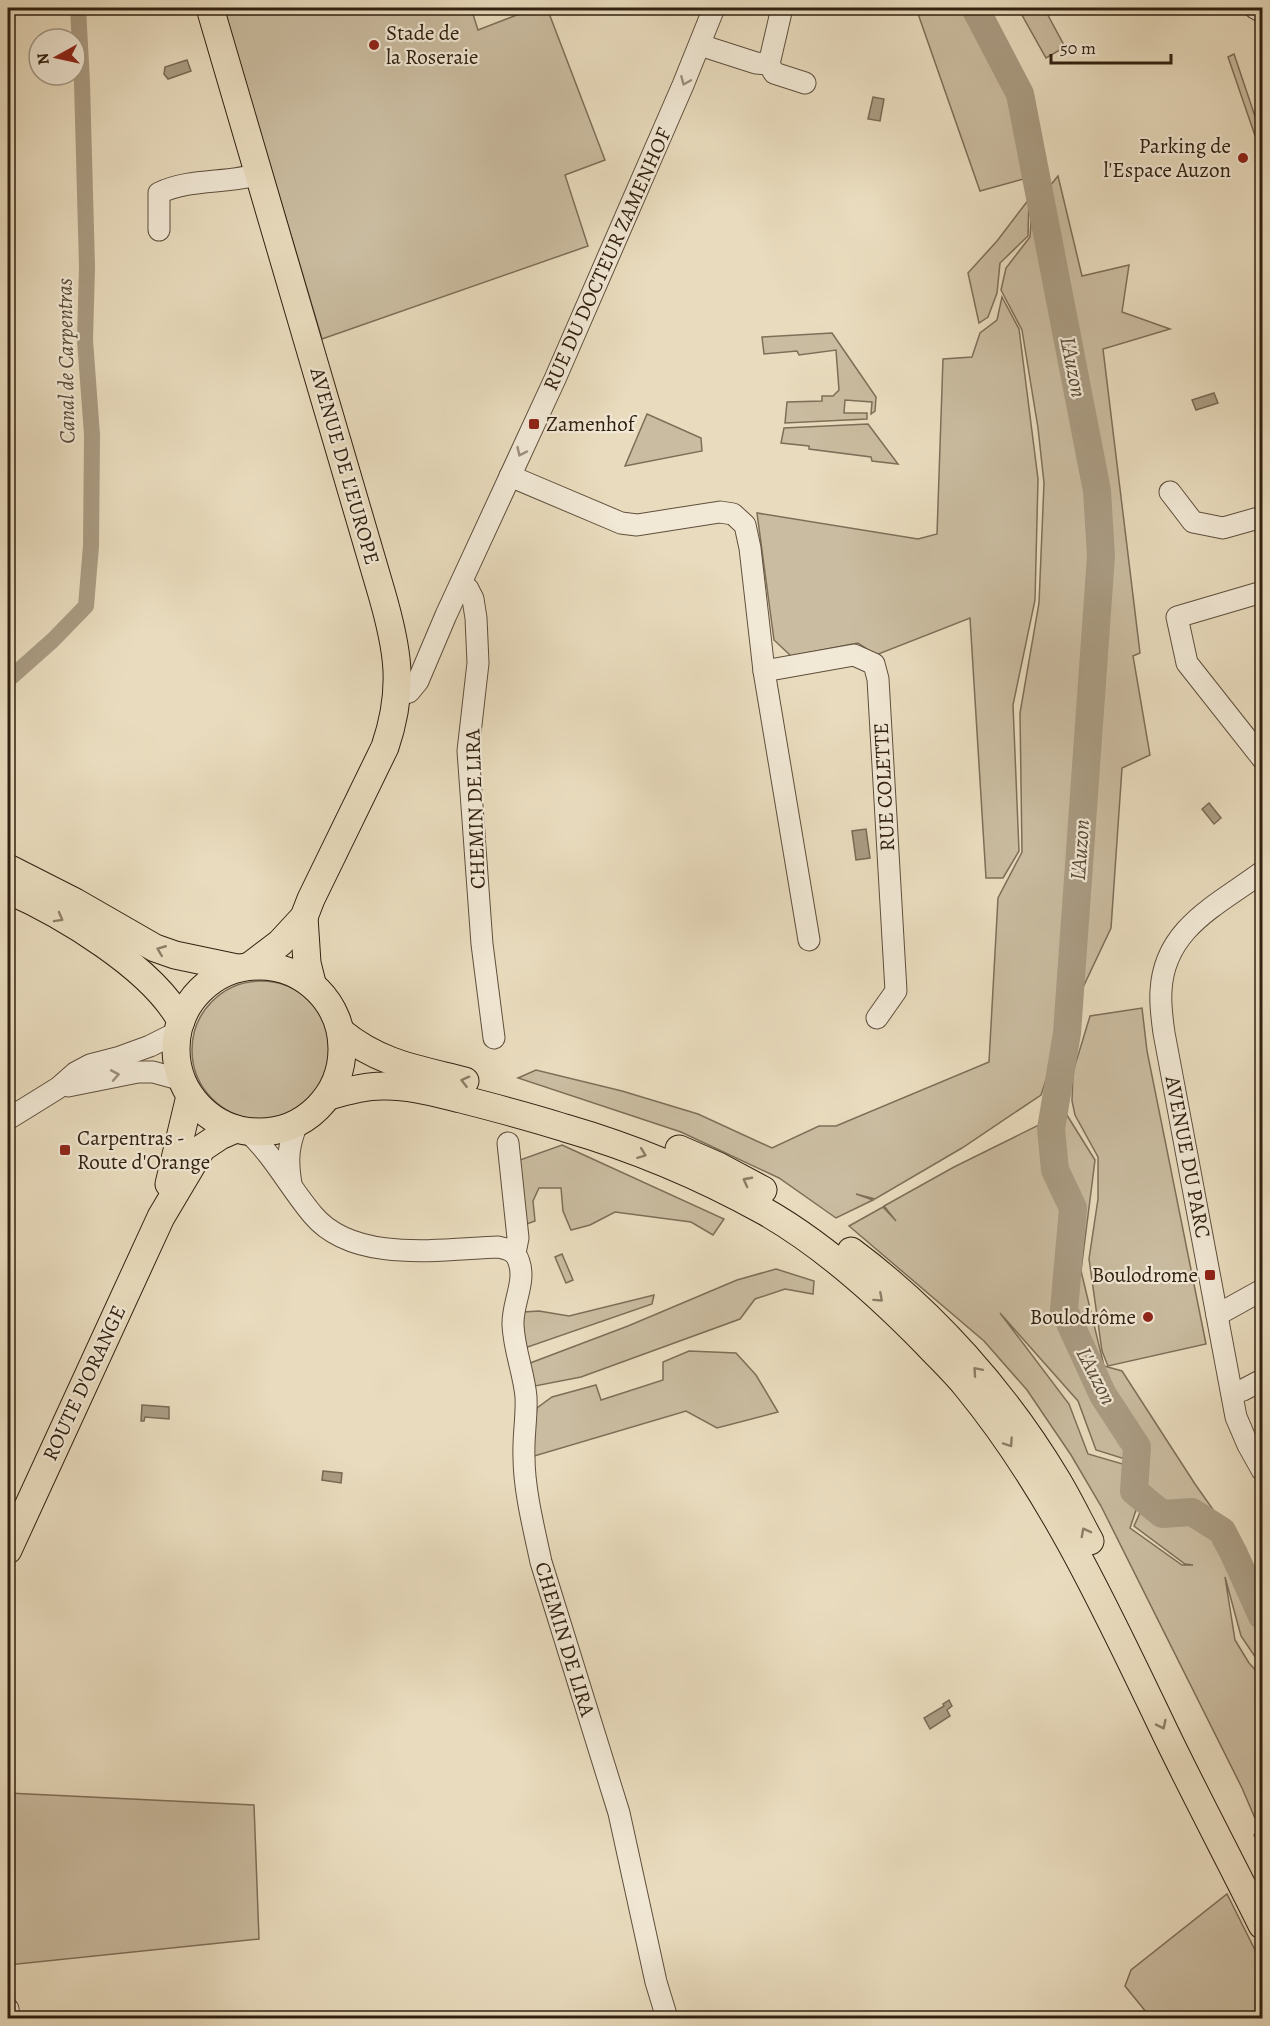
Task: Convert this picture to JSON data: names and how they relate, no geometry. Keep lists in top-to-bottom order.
{
  "streets": {
    "main road": ["AVENUE DE L'EUROPE", "ROUTE D'ORANGE"],
    "street": [
      "RUE DU DOCTEUR ZAMENHOF",
      "RUE COLETTE",
      "CHEMIN DE LIRA",
      "AVENUE DU PARC"
    ]
  },
  "crossings": [
    ["RUE DU DOCTEUR ZAMENHOF", "AVENUE DE L'EUROPE"],
    ["RUE DU DOCTEUR ZAMENHOF", "CHEMIN DE LIRA"],
    ["AVENUE DE L'EUROPE", "ROUTE D'ORANGE"]
  ],
  "one_way": ["RUE DU DOCTEUR ZAMENHOF"],
  "water": ["Canal de Carpentras", "L'Auzon"],
  "places": {
    "other": ["Stade de la Roseraie", "Parking de l'Espace Auzon", "Boulodrôme"],
    "transit": ["Zamenhof", "Carpentras - Route d'Orange", "Boulodrome"]
  },
  "scale_bar": "50 m",
  "north": "left"
}
